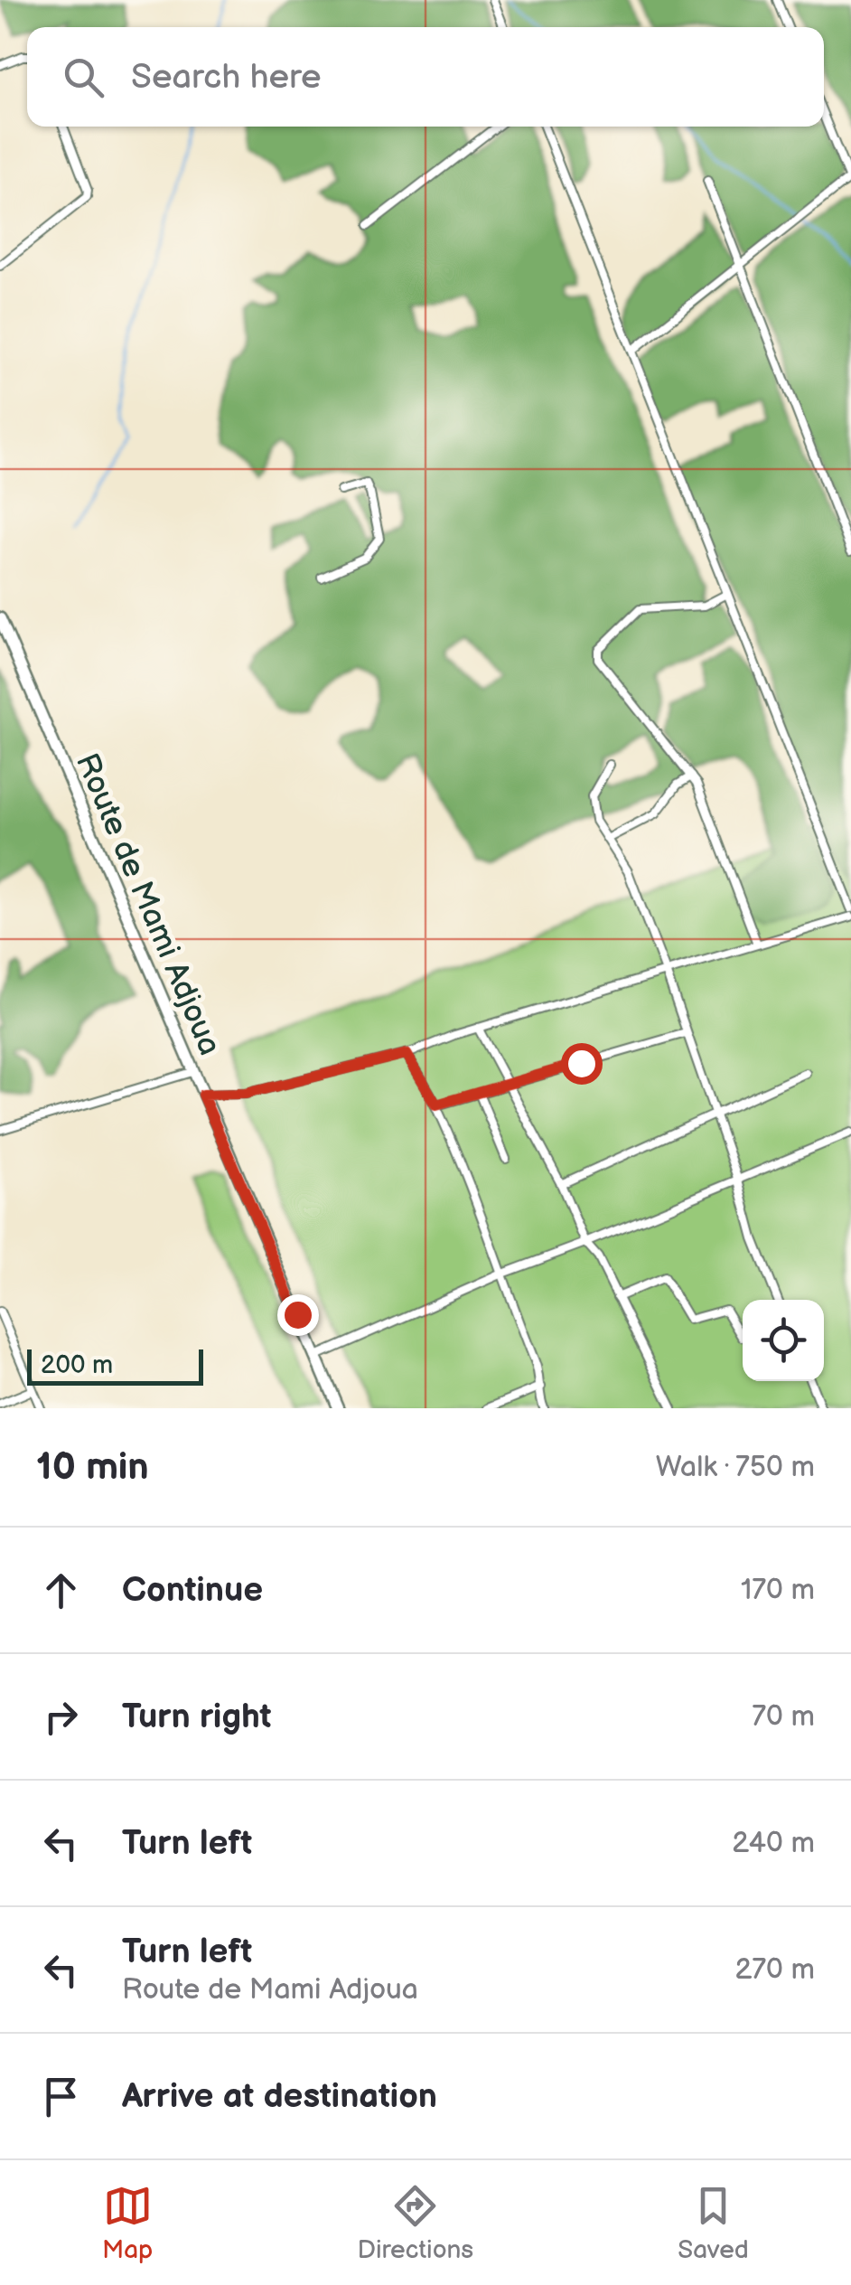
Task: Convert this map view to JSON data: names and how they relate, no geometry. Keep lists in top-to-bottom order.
{
  "streets": {
    "street": ["Route de Mami Adjoua"]
  },
  "scale_bar": "200 m",
  "page": {
    "search": "Search here",
    "scale": "200 m",
    "heading": ["10 min", "Walk · 750 m"],
    "list": [
      ["Continue", "170 m"],
      ["Turn right", "70 m"],
      ["Turn left", "240 m"],
      ["Turn left", "Route de Mami Adjoua", "270 m"],
      "Arrive at destination"
    ],
    "nav": ["Map", "Directions", "Saved"]
  }
}
